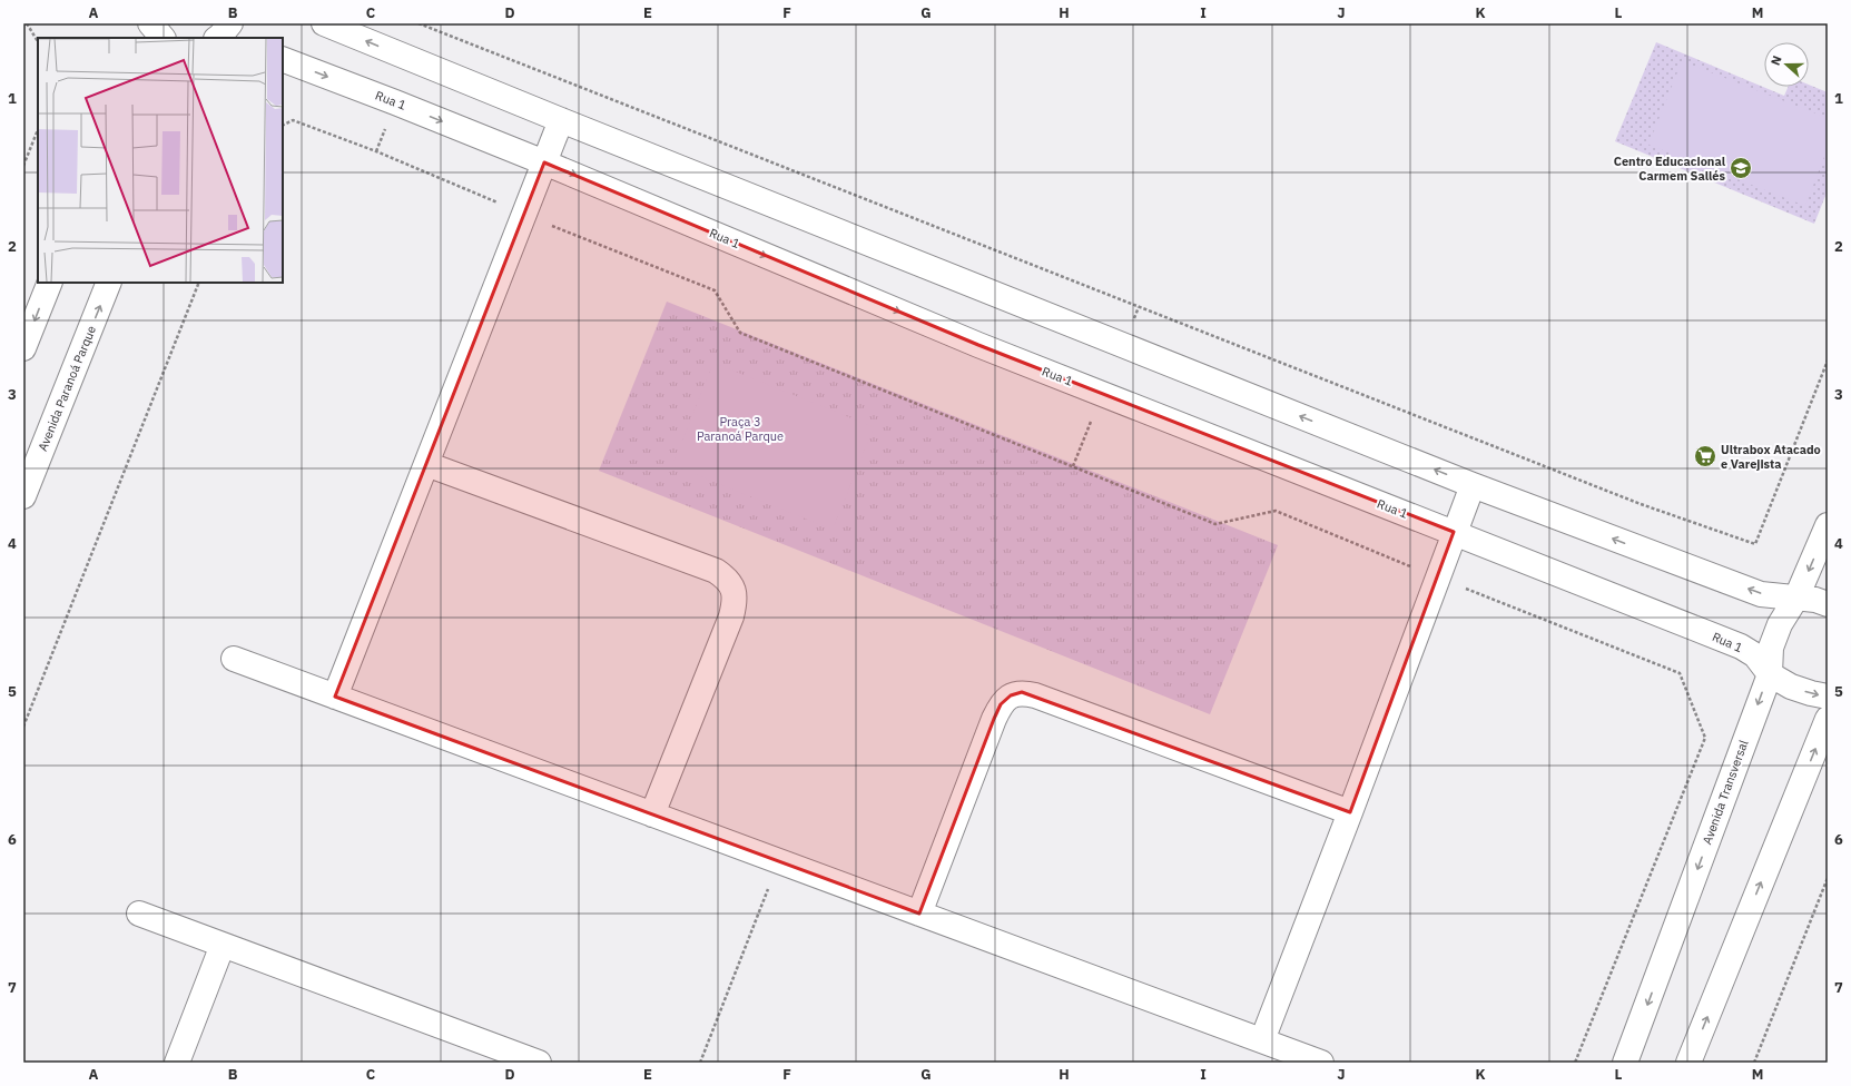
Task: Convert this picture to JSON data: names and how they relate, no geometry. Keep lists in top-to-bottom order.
{
  "streets": {
    "street": ["Rua 1", "Avenida Paranoá Parque", "Avenida Transversal"]
  },
  "crossings": [
    ["Rua 1", "Avenida Transversal"]
  ],
  "parks": ["Praça 3 Paranoá Parque"],
  "places": {
    "school or university": ["Centro Educacional Carmem Sallés"],
    "supermarket": ["Ultrabox Atacado e Varejista"]
  },
  "north": "left",
  "grid": {
    "columns": [
      "A",
      "B",
      "C",
      "D",
      "E",
      "F",
      "G",
      "H",
      "I",
      "J",
      "K",
      "L",
      "M"
    ],
    "rows": [
      "1",
      "2",
      "3",
      "4",
      "5",
      "6",
      "7"
    ]
  }
}
